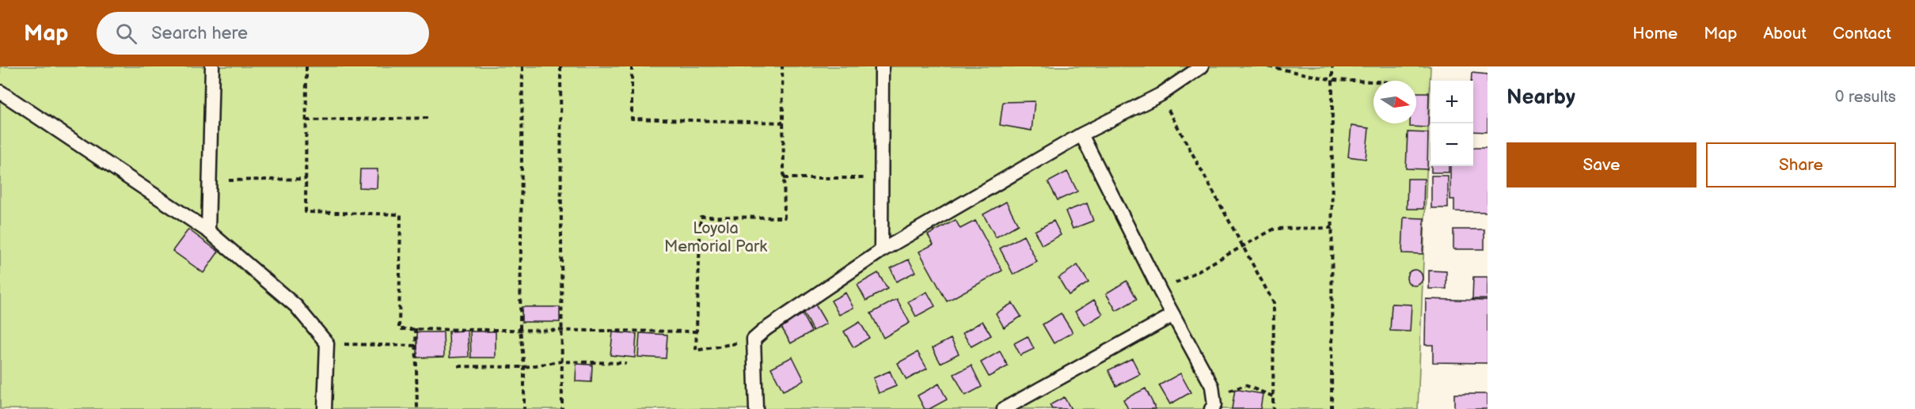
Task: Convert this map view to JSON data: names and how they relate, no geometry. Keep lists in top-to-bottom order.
{
  "parks": ["Loyola Memorial Park"],
  "north": "right",
  "page": {
    "header": "Map",
    "search": "Search here",
    "nav": [
      "Home",
      "Map",
      "About",
      "Contact"
    ],
    "heading": ["Nearby", "0 results"],
    "map_buttons": ["+", "−"],
    "buttons": ["Save", "Share"]
  }
}
